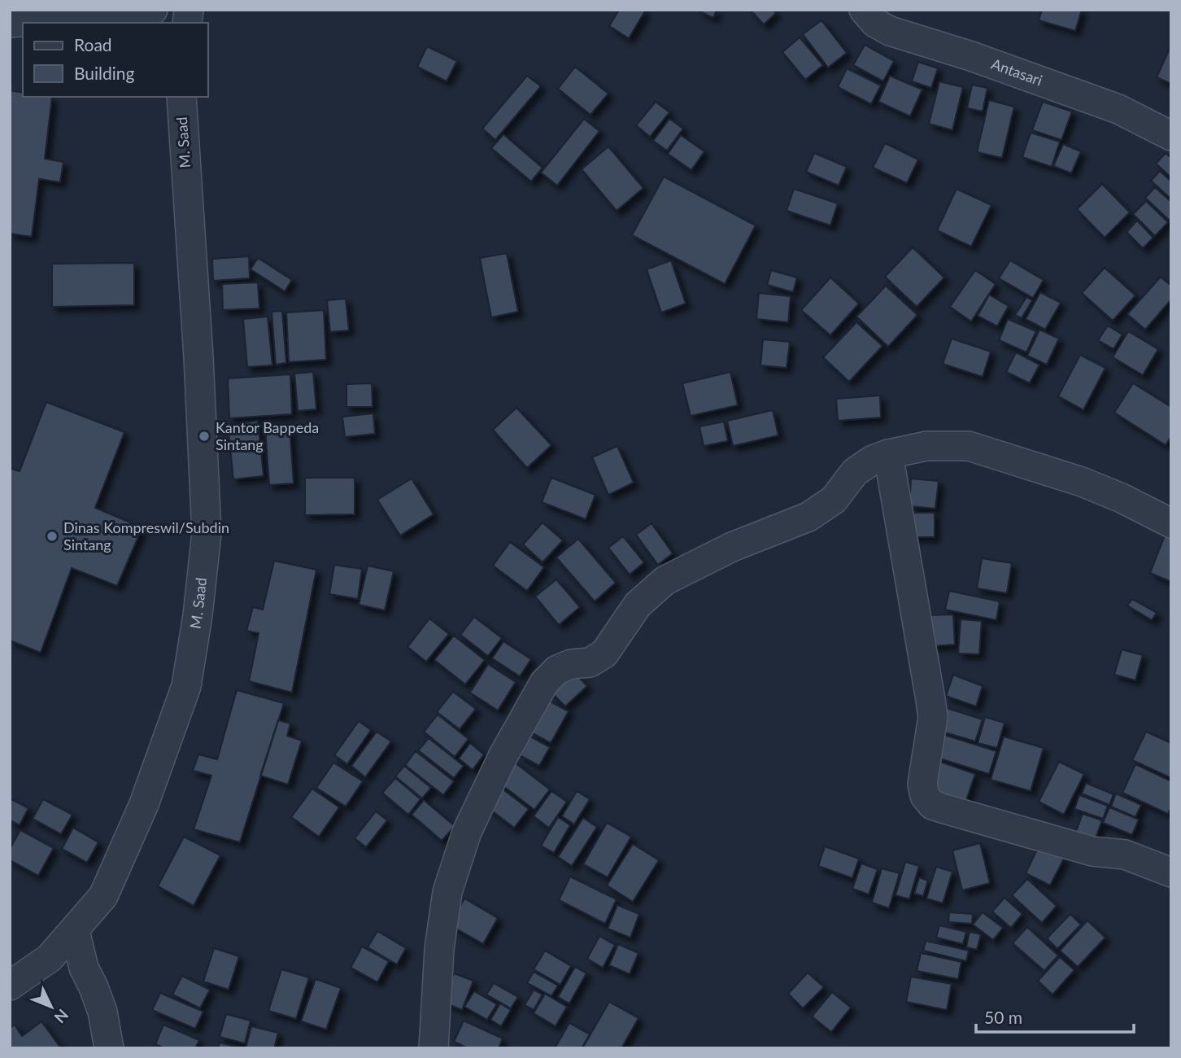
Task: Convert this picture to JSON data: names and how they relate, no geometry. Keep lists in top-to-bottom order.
{
  "streets": {
    "street": ["Antasari", "M. Saad"]
  },
  "places": ["Kantor Bappeda Sintang", "Dinas Kompreswil/Subdin Sintang"],
  "legend": ["Road", "Building"],
  "scale_bar": "50 m",
  "north": "bottom right"
}
